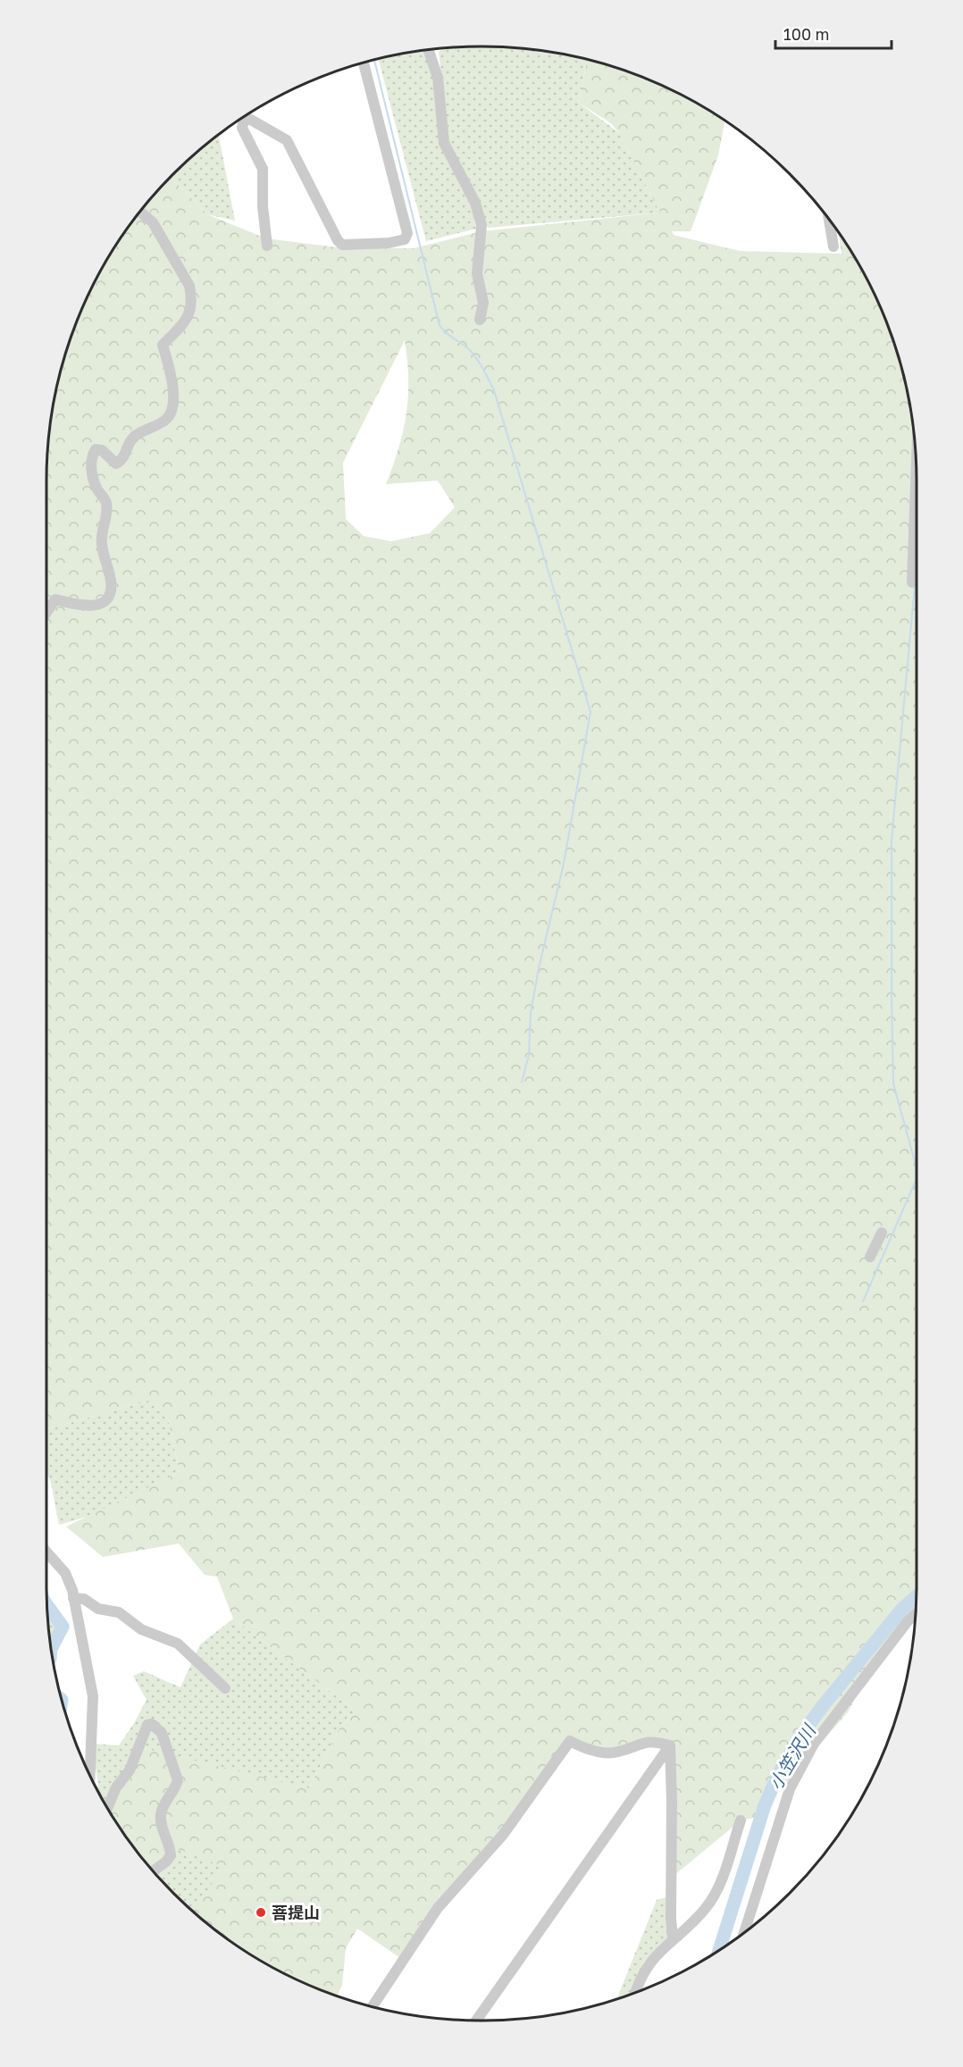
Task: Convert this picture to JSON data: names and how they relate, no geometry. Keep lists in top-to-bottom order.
{
  "water": ["小笠沢川"],
  "places": ["菩提山"],
  "scale_bar": "100 m"
}
